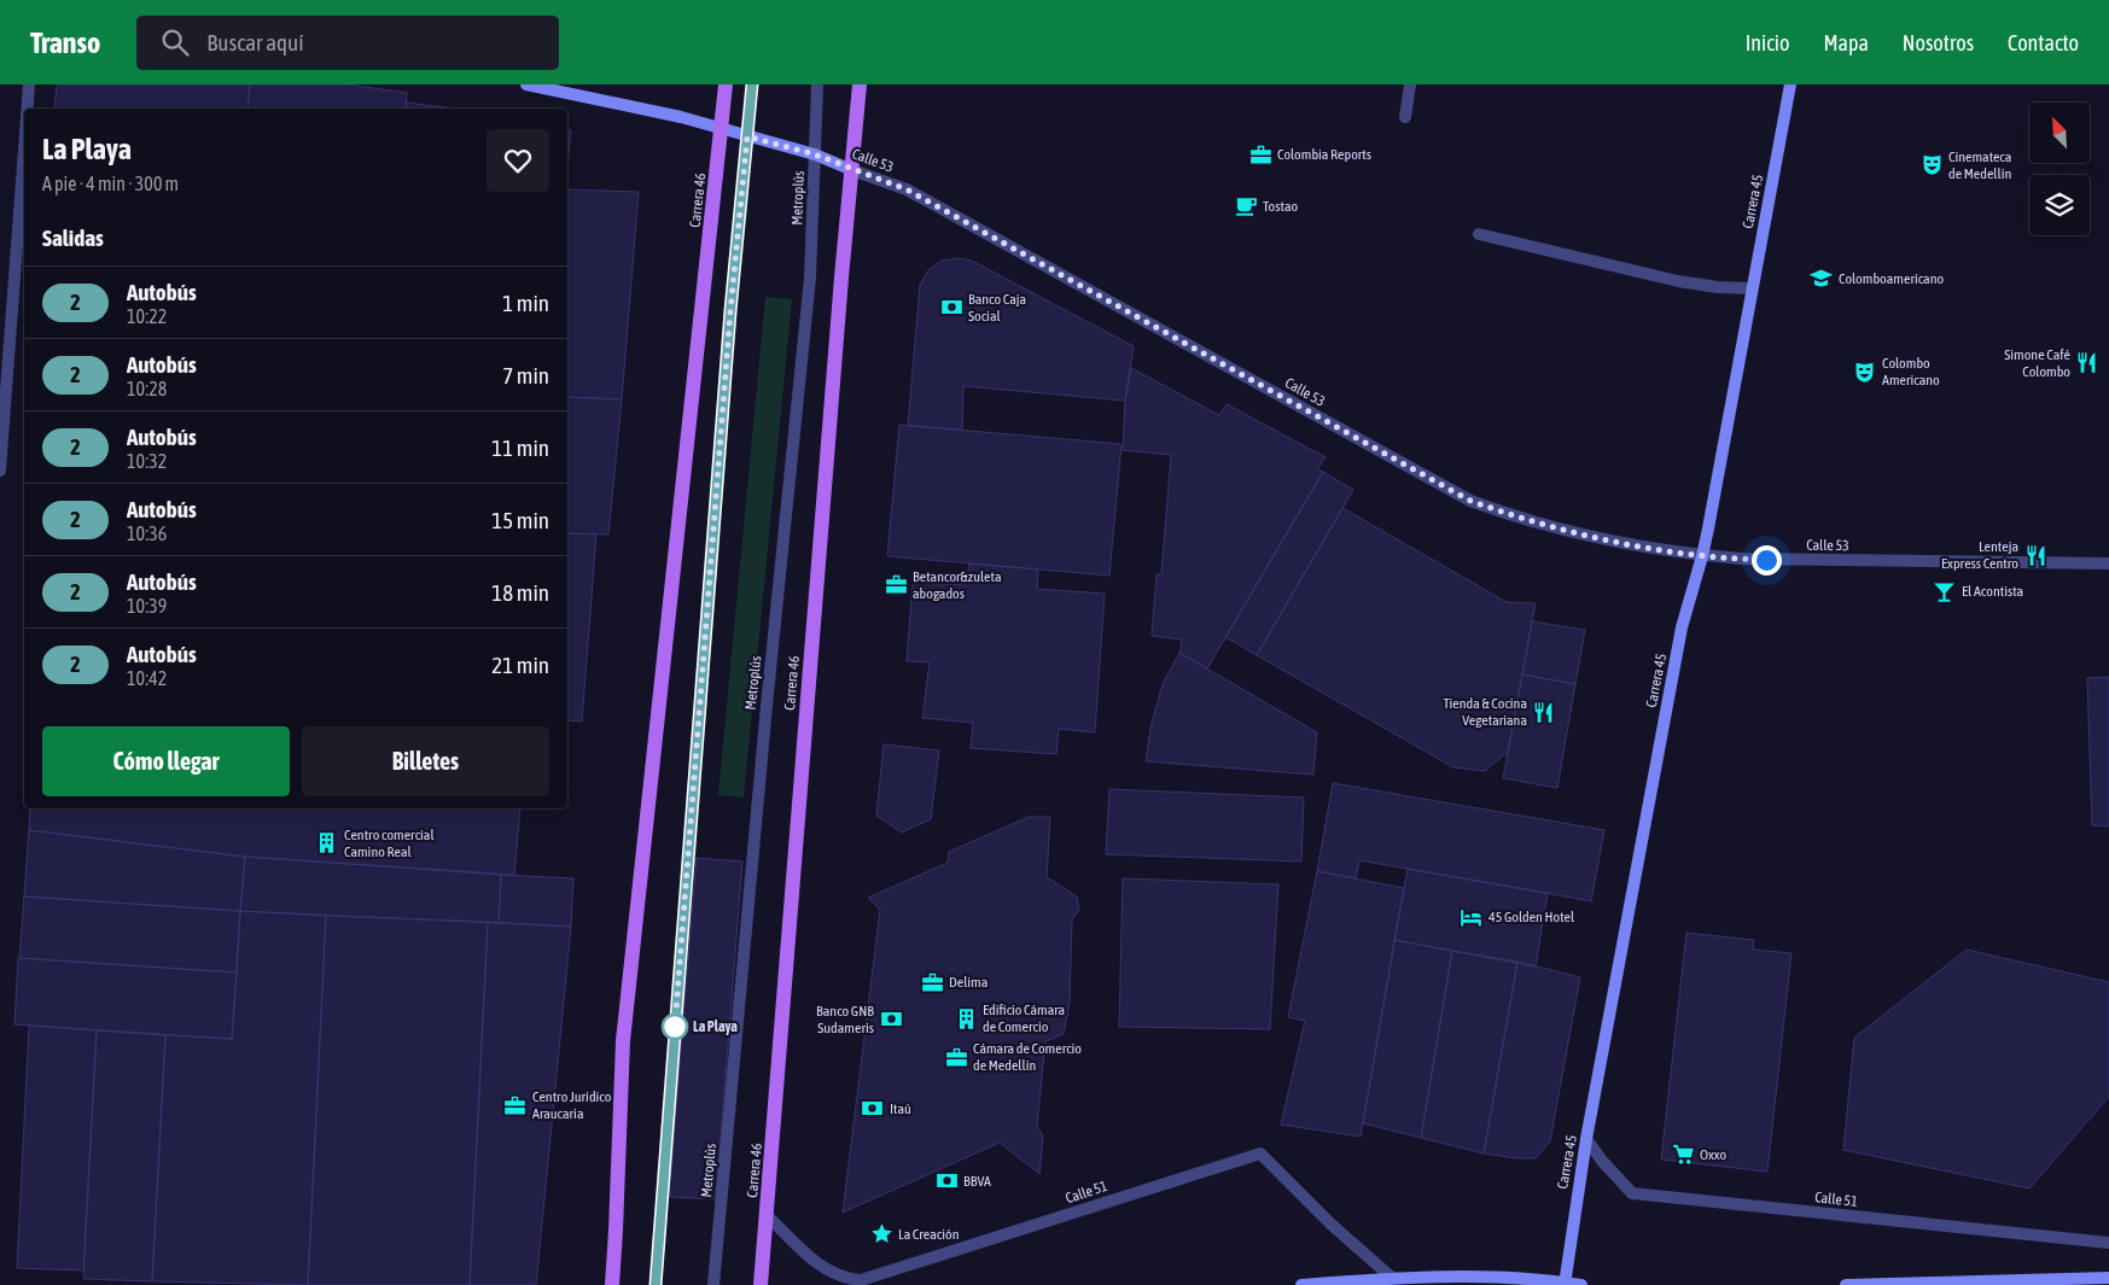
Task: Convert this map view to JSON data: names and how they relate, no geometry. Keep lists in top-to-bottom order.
{
  "streets": {
    "main road": ["Carrera 46"],
    "street": [
      "Calle 53",
      "Metroplús",
      "Carrera 45",
      "Calle 51"
    ]
  },
  "crossings": [
    ["Calle 53", "Metroplús"],
    ["Calle 53", "Carrera 46"],
    ["Calle 53", "Carrera 45"],
    ["Carrera 46", "Calle 51"],
    ["Carrera 45", "Calle 51"]
  ],
  "places": {
    "office": [
      "Colombia Reports",
      "Betancor&zuleta abogados",
      "Delima",
      "Cámara de Comercio de Medellín",
      "Centro Jurídico Araucaria"
    ],
    "theatre": ["Cinemateca de Medellín", "Colombo Americano"],
    "cafe": ["Tostao"],
    "school or university": ["Colomboamericano"],
    "bank": [
      "Banco Caja Social",
      "Banco GNB Sudameris",
      "Itaú",
      "BBVA"
    ],
    "restaurant": ["Simone Café Colombo", "Lenteja Express Centro", "Tienda & Cocina Vegetariana"],
    "bar": ["El Acontista"],
    "building": ["Centro comercial Camino Real", "Edificio Cámara de Comercio"],
    "hotel": ["45 Golden Hotel"],
    "other": ["La Playa"],
    "supermarket": ["Oxxo"],
    "place": ["La Creación"]
  },
  "lines": ["bus line 2"],
  "north": "top left",
  "page": {
    "header": "Transo",
    "search": "Buscar aquí",
    "nav": [
      "Inicio",
      "Mapa",
      "Nosotros",
      "Contacto"
    ],
    "heading": [
      ["La Playa", "A pie · 4 min · 300 m"],
      "Salidas"
    ],
    "list": [
      {
        "mark": "2",
        "name": "Autobús",
        "note": "10:22",
        "value": "1 min"
      },
      {
        "mark": "2",
        "name": "Autobús",
        "note": "10:28",
        "value": "7 min"
      },
      {
        "mark": "2",
        "name": "Autobús",
        "note": "10:32",
        "value": "11 min"
      },
      {
        "mark": "2",
        "name": "Autobús",
        "note": "10:36",
        "value": "15 min"
      },
      {
        "mark": "2",
        "name": "Autobús",
        "note": "10:39",
        "value": "18 min"
      },
      {
        "mark": "2",
        "name": "Autobús",
        "note": "10:42",
        "value": "21 min"
      }
    ],
    "buttons": ["Cómo llegar", "Billetes"]
  }
}
